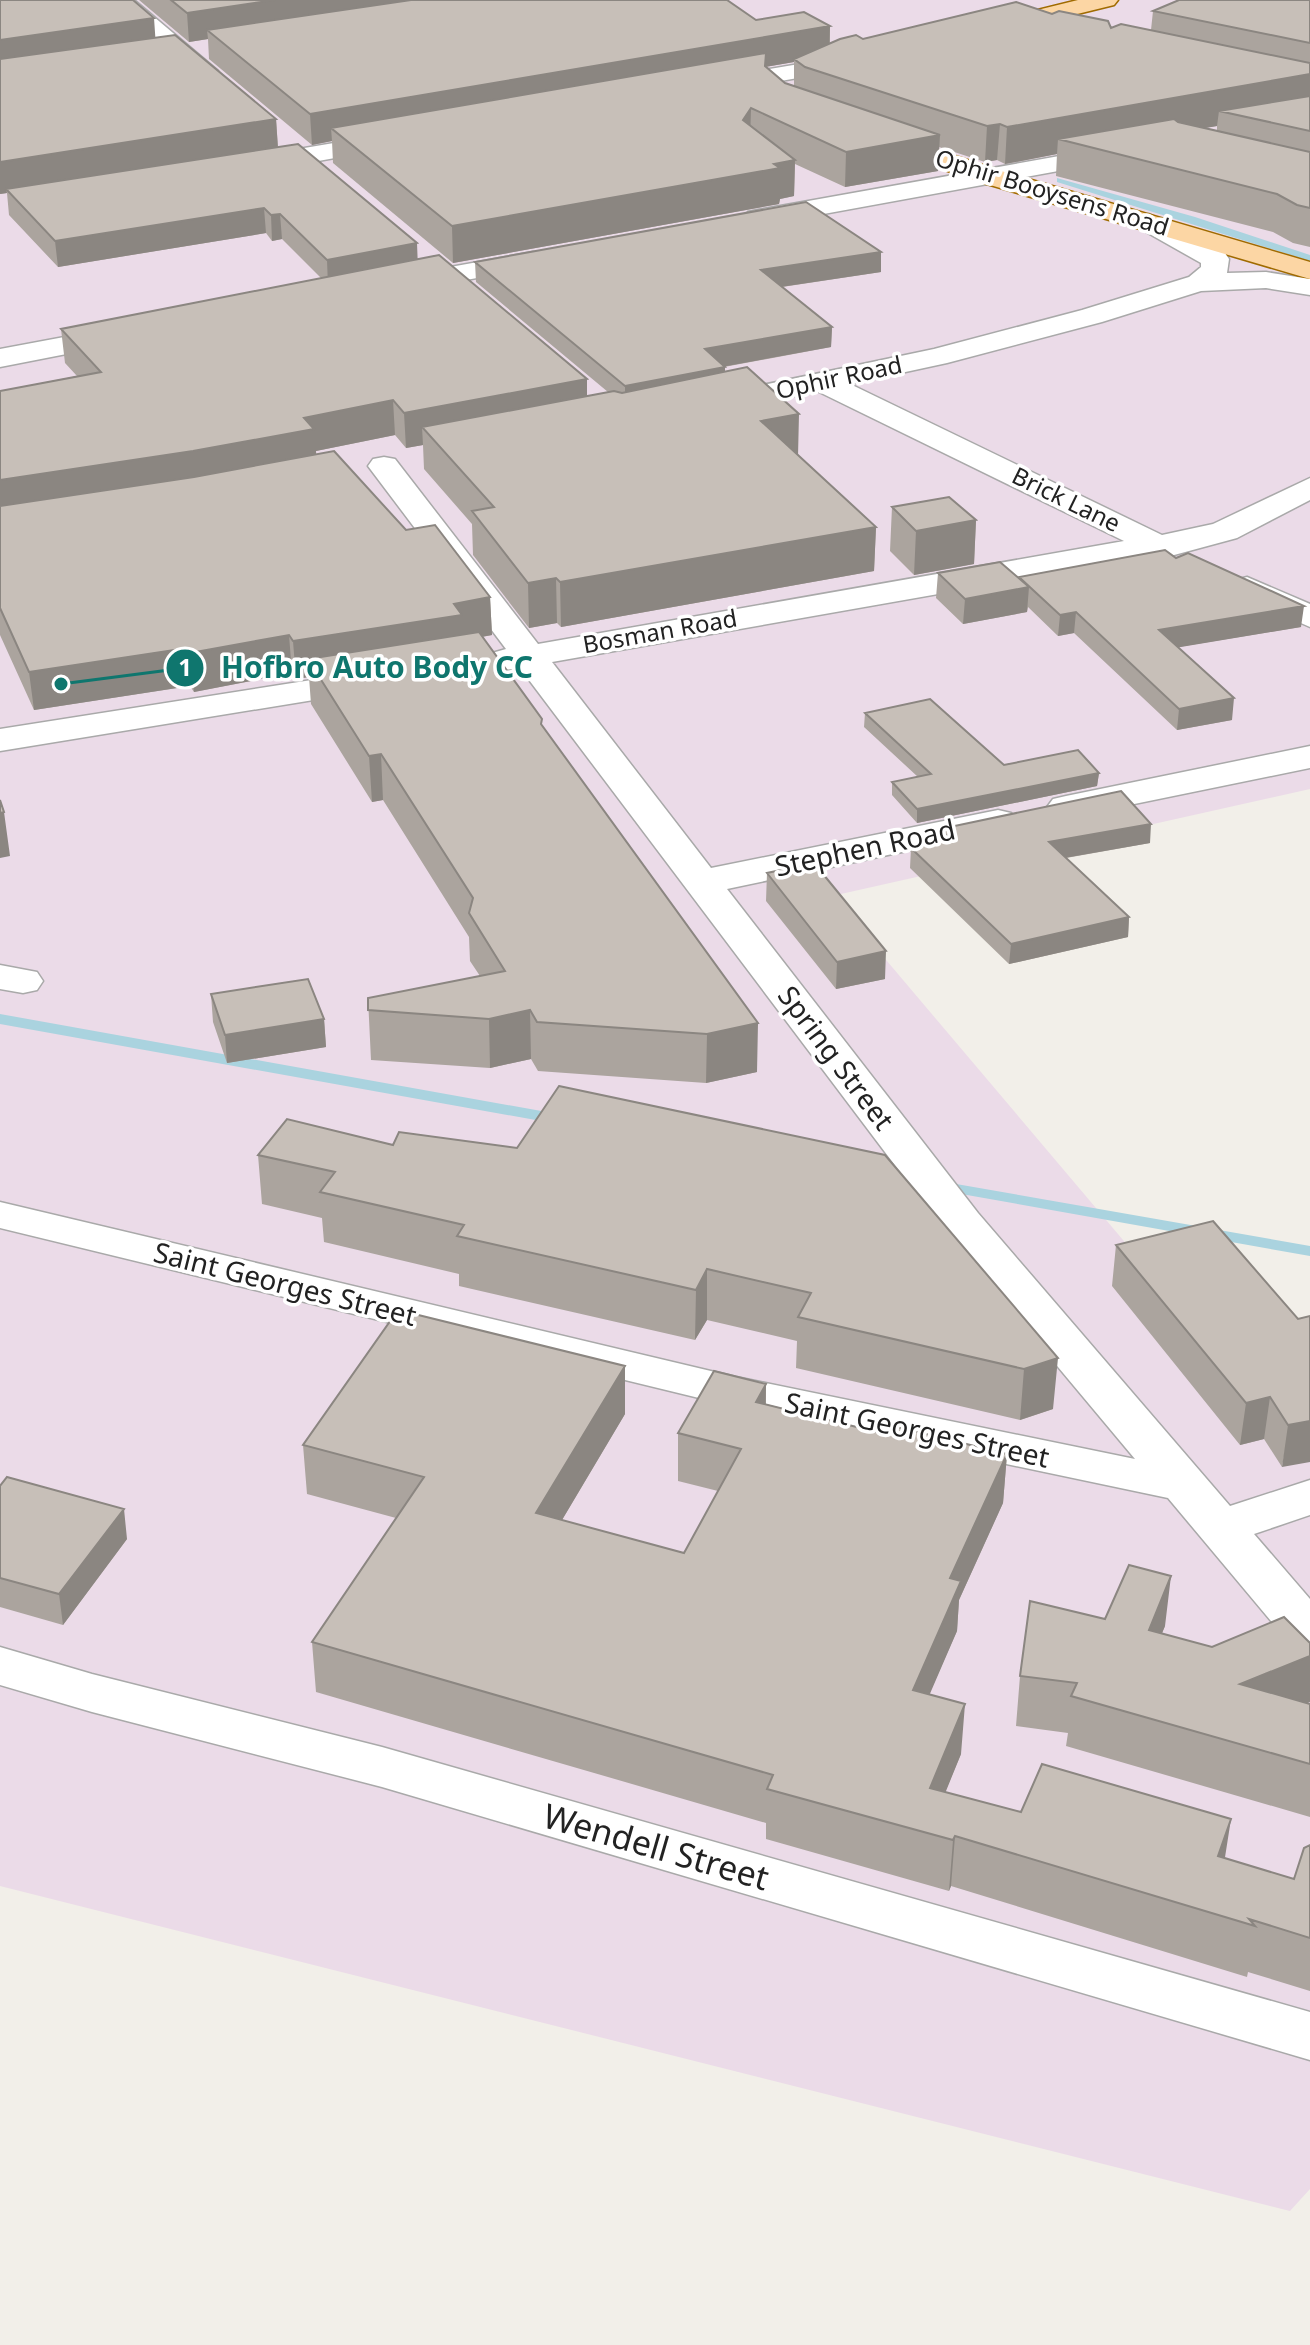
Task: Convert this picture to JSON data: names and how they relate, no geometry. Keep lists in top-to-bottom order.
{
  "streets": {
    "main road": ["Ophir Booysens Road"],
    "street": [
      "Ophir Road",
      "Brick Lane",
      "Bosman Road",
      "Stephen Road",
      "Spring Street",
      "Saint Georges Street",
      "Wendell Street"
    ]
  },
  "crossings": [
    ["Ophir Road", "Brick Lane"],
    ["Brick Lane", "Bosman Road"],
    ["Bosman Road", "Spring Street"],
    ["Stephen Road", "Spring Street"],
    ["Spring Street", "Saint Georges Street"]
  ],
  "places": ["Hofbro Auto Body CC"]
}
